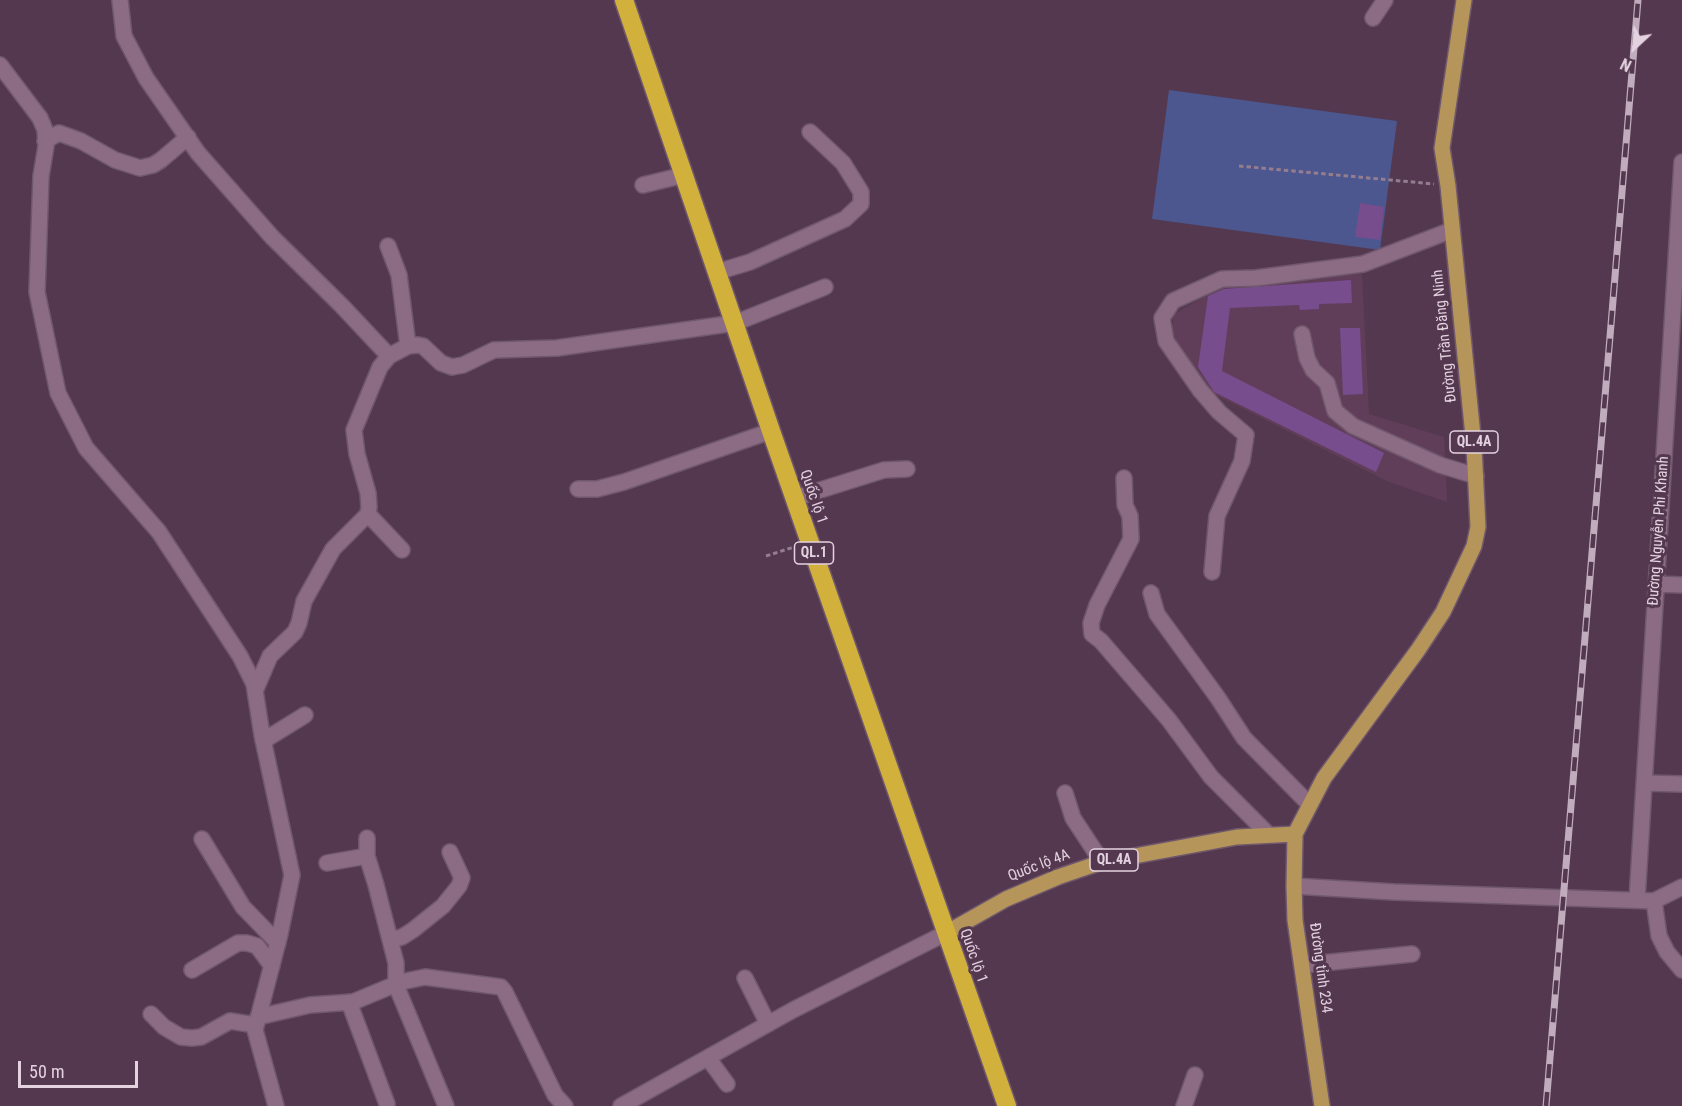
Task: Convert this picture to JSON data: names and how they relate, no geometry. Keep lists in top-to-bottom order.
{
  "streets": {
    "highway": ["Quốc lộ 1", "QL.1"],
    "main road": [
      "Đường Trần Đăng Ninh",
      "QL.4A",
      "Quốc lộ 4A",
      "Đường tỉnh 234"
    ],
    "street": ["Đường Nguyễn Phi Khanh"]
  },
  "crossings": [
    ["Đường Trần Đăng Ninh", "Quốc lộ 4A"],
    ["Đường Trần Đăng Ninh", "Đường tỉnh 234"],
    ["Quốc lộ 1", "Quốc lộ 4A"],
    ["Quốc lộ 4A", "Đường tỉnh 234"]
  ],
  "scale_bar": "50 m",
  "north": "bottom left"
}
